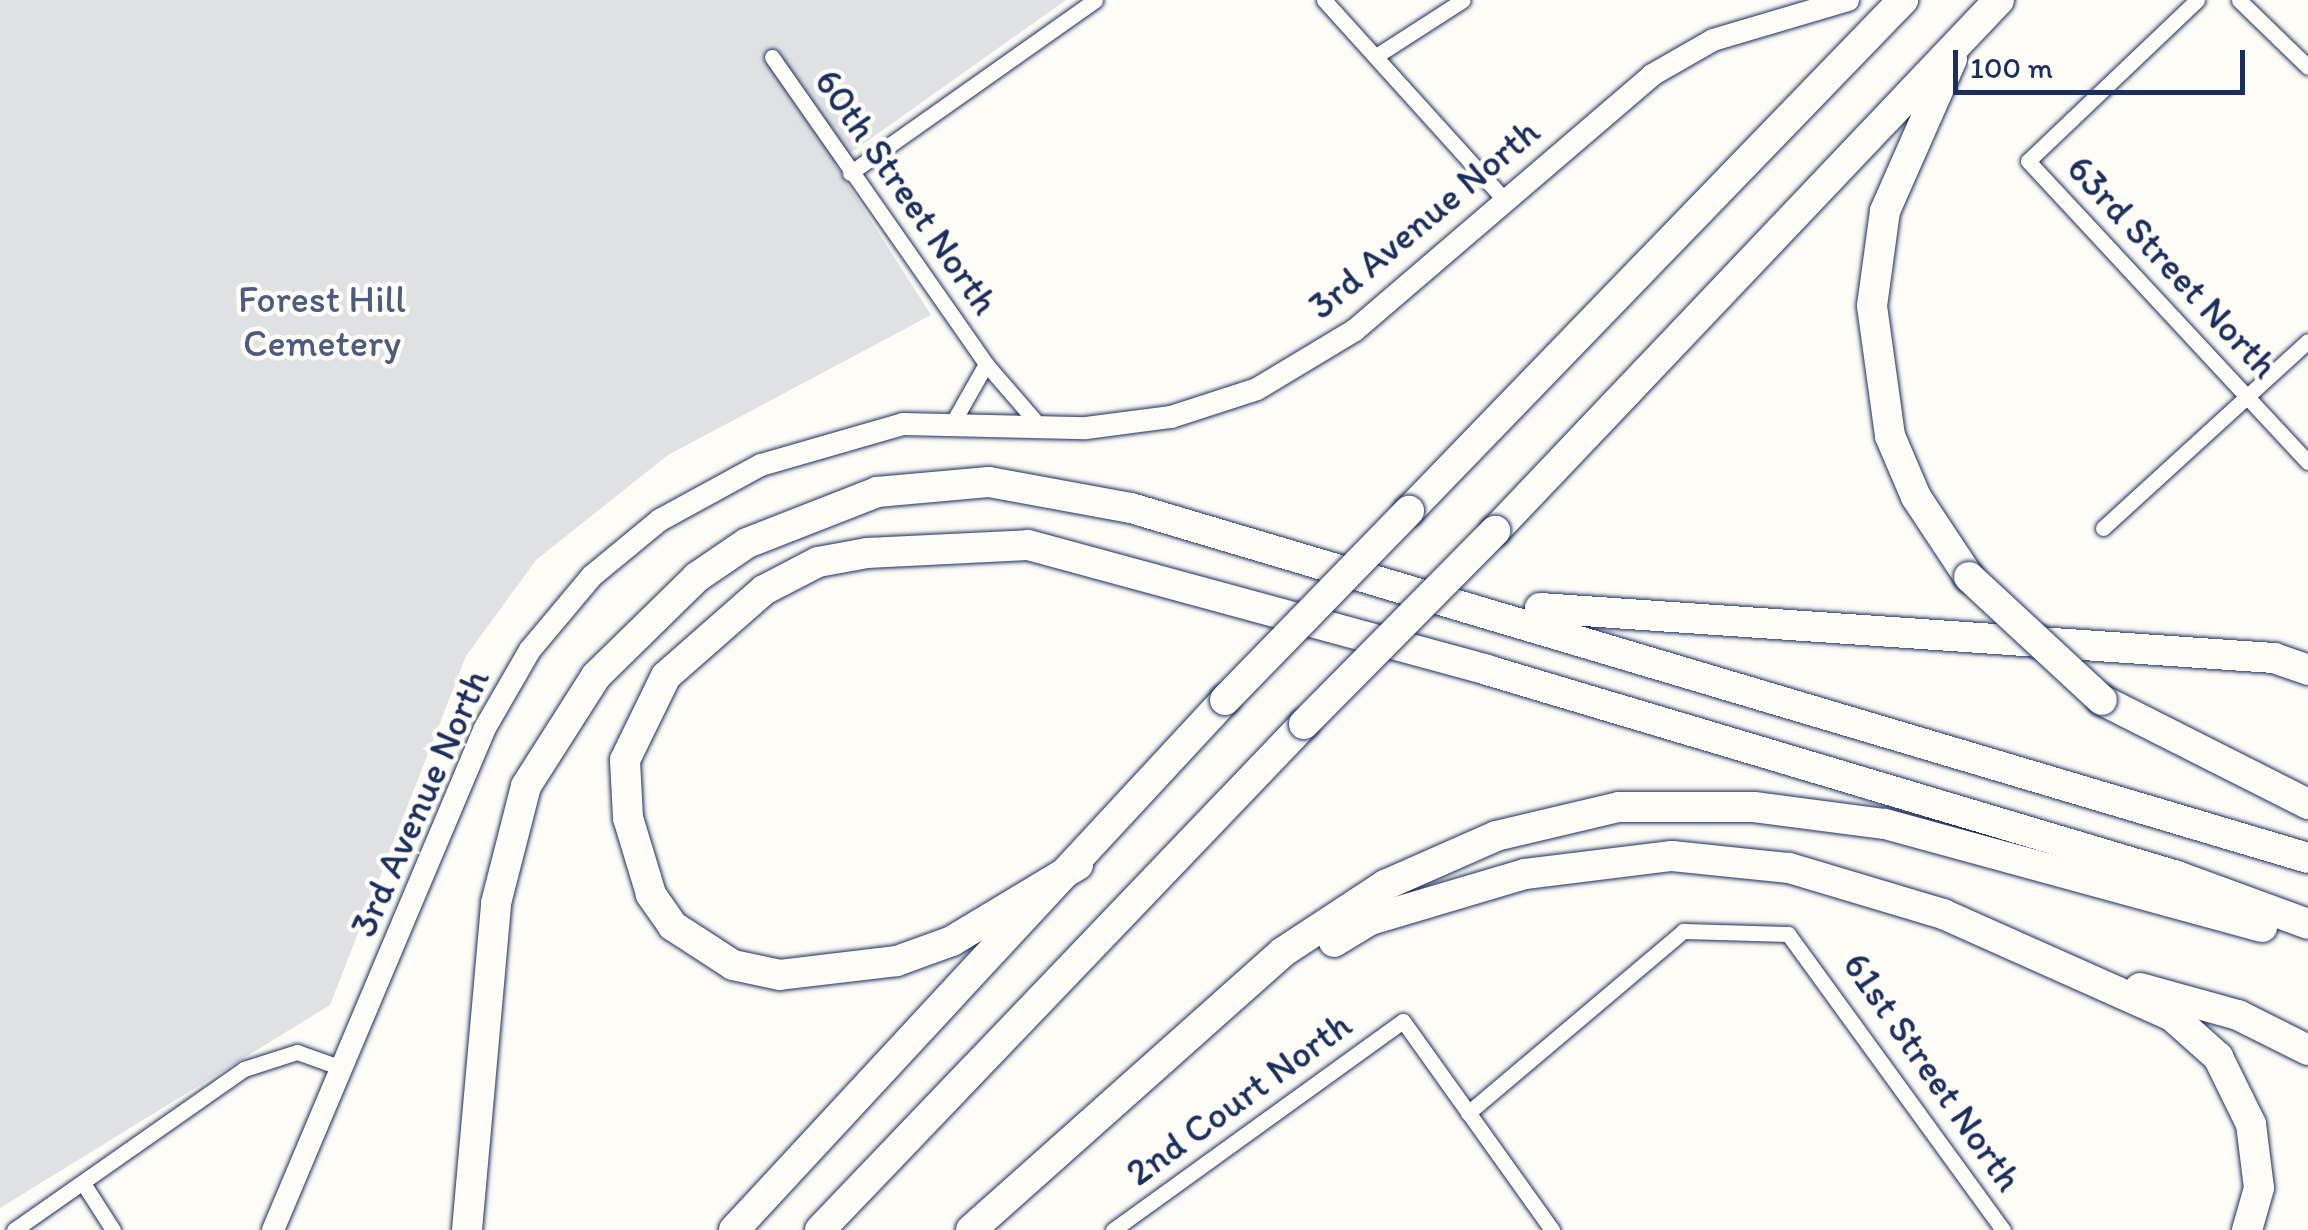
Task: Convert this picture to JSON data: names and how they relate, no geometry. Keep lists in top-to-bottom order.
{
  "streets": {
    "street": [
      "60th Street North",
      "3rd Avenue North",
      "63rd Street North",
      "61st Street North",
      "2nd Court North"
    ]
  },
  "crossings": [
    ["60th Street North", "3rd Avenue North"],
    ["61st Street North", "2nd Court North"]
  ],
  "parks": ["Forest Hill Cemetery"],
  "scale_bar": "100 m"
}
